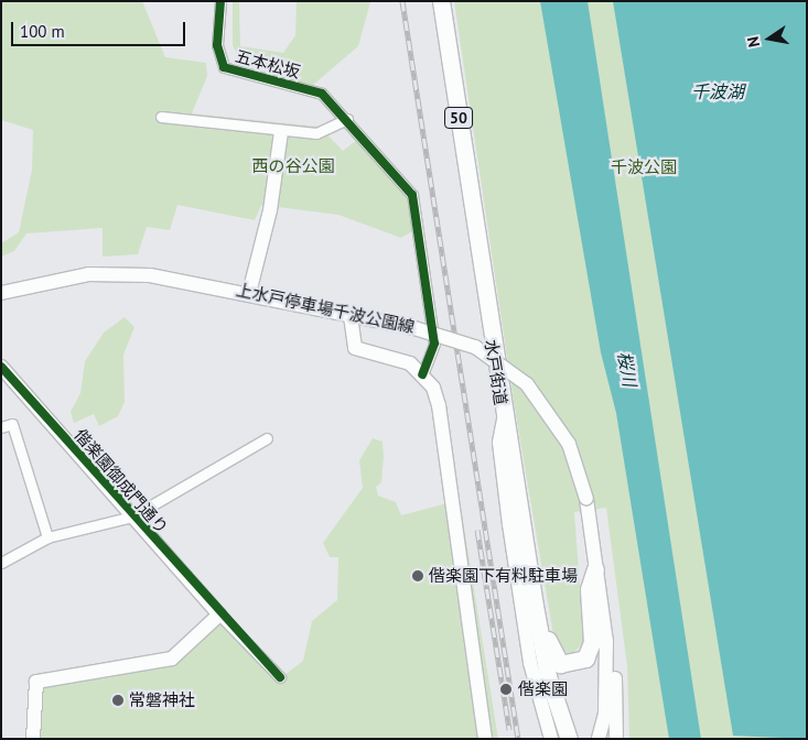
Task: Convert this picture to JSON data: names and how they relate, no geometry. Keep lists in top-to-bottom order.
{
  "streets": {
    "main road": ["50", "水戸街道"],
    "street": ["五本松坂", "上水戸停車場千波公園線", "偕楽園御成門通り"]
  },
  "water": ["千波湖", "桜川"],
  "parks": ["西の谷公園", "千波公園"],
  "places": ["偕楽園下有料駐車場", "偕楽園", "常磐神社"],
  "scale_bar": "100 m",
  "north": "left"
}
